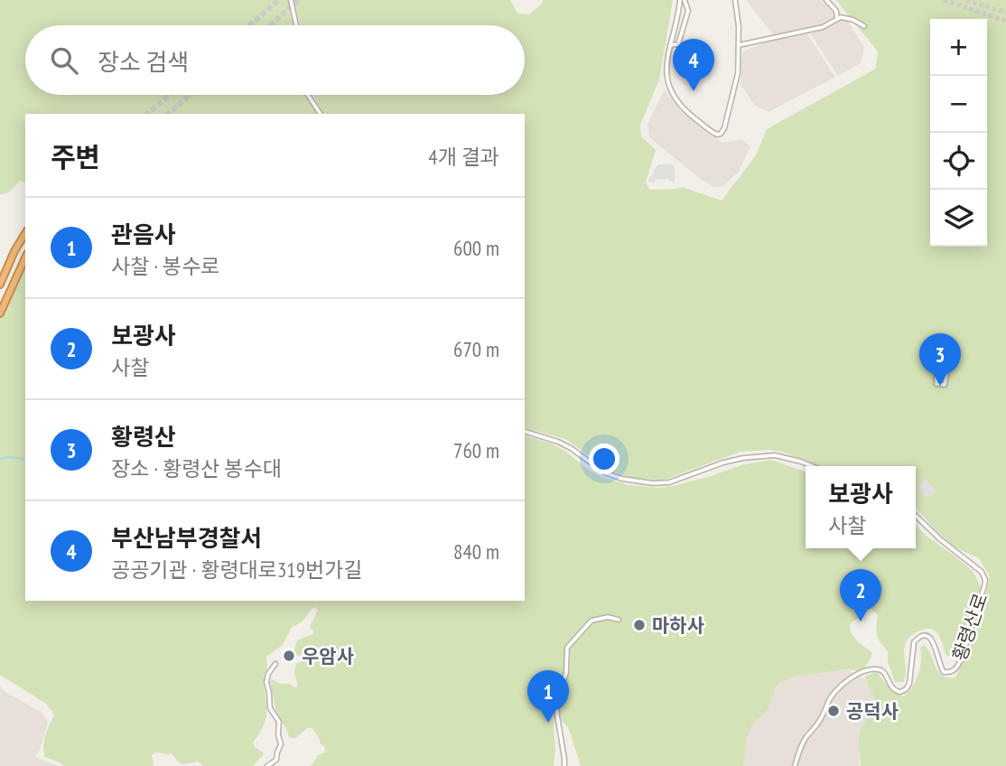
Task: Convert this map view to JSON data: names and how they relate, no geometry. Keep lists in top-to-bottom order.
{
  "streets": {
    "street": ["황령산로"]
  },
  "places": ["마하사", "우암사", "공덕사"],
  "page": {
    "map_buttons": ["+", "−"],
    "search": "장소 검색",
    "pins": [
      "4",
      "3",
      "2",
      "1"
    ],
    "heading": ["주변", "4개 결과"],
    "list": [
      {
        "mark": "1",
        "name": "관음사",
        "note": "사찰 · 봉수로",
        "value": "600 m"
      },
      {
        "mark": "2",
        "name": "보광사",
        "note": "사찰",
        "value": "670 m"
      },
      {
        "mark": "3",
        "name": "황령산",
        "note": "장소 · 황령산 봉수대",
        "value": "760 m"
      },
      {
        "mark": "4",
        "name": "부산남부경찰서",
        "note": "공공기관 · 황령대로319번가길",
        "value": "840 m"
      }
    ],
    "popup": ["보광사", "사찰"]
  }
}
